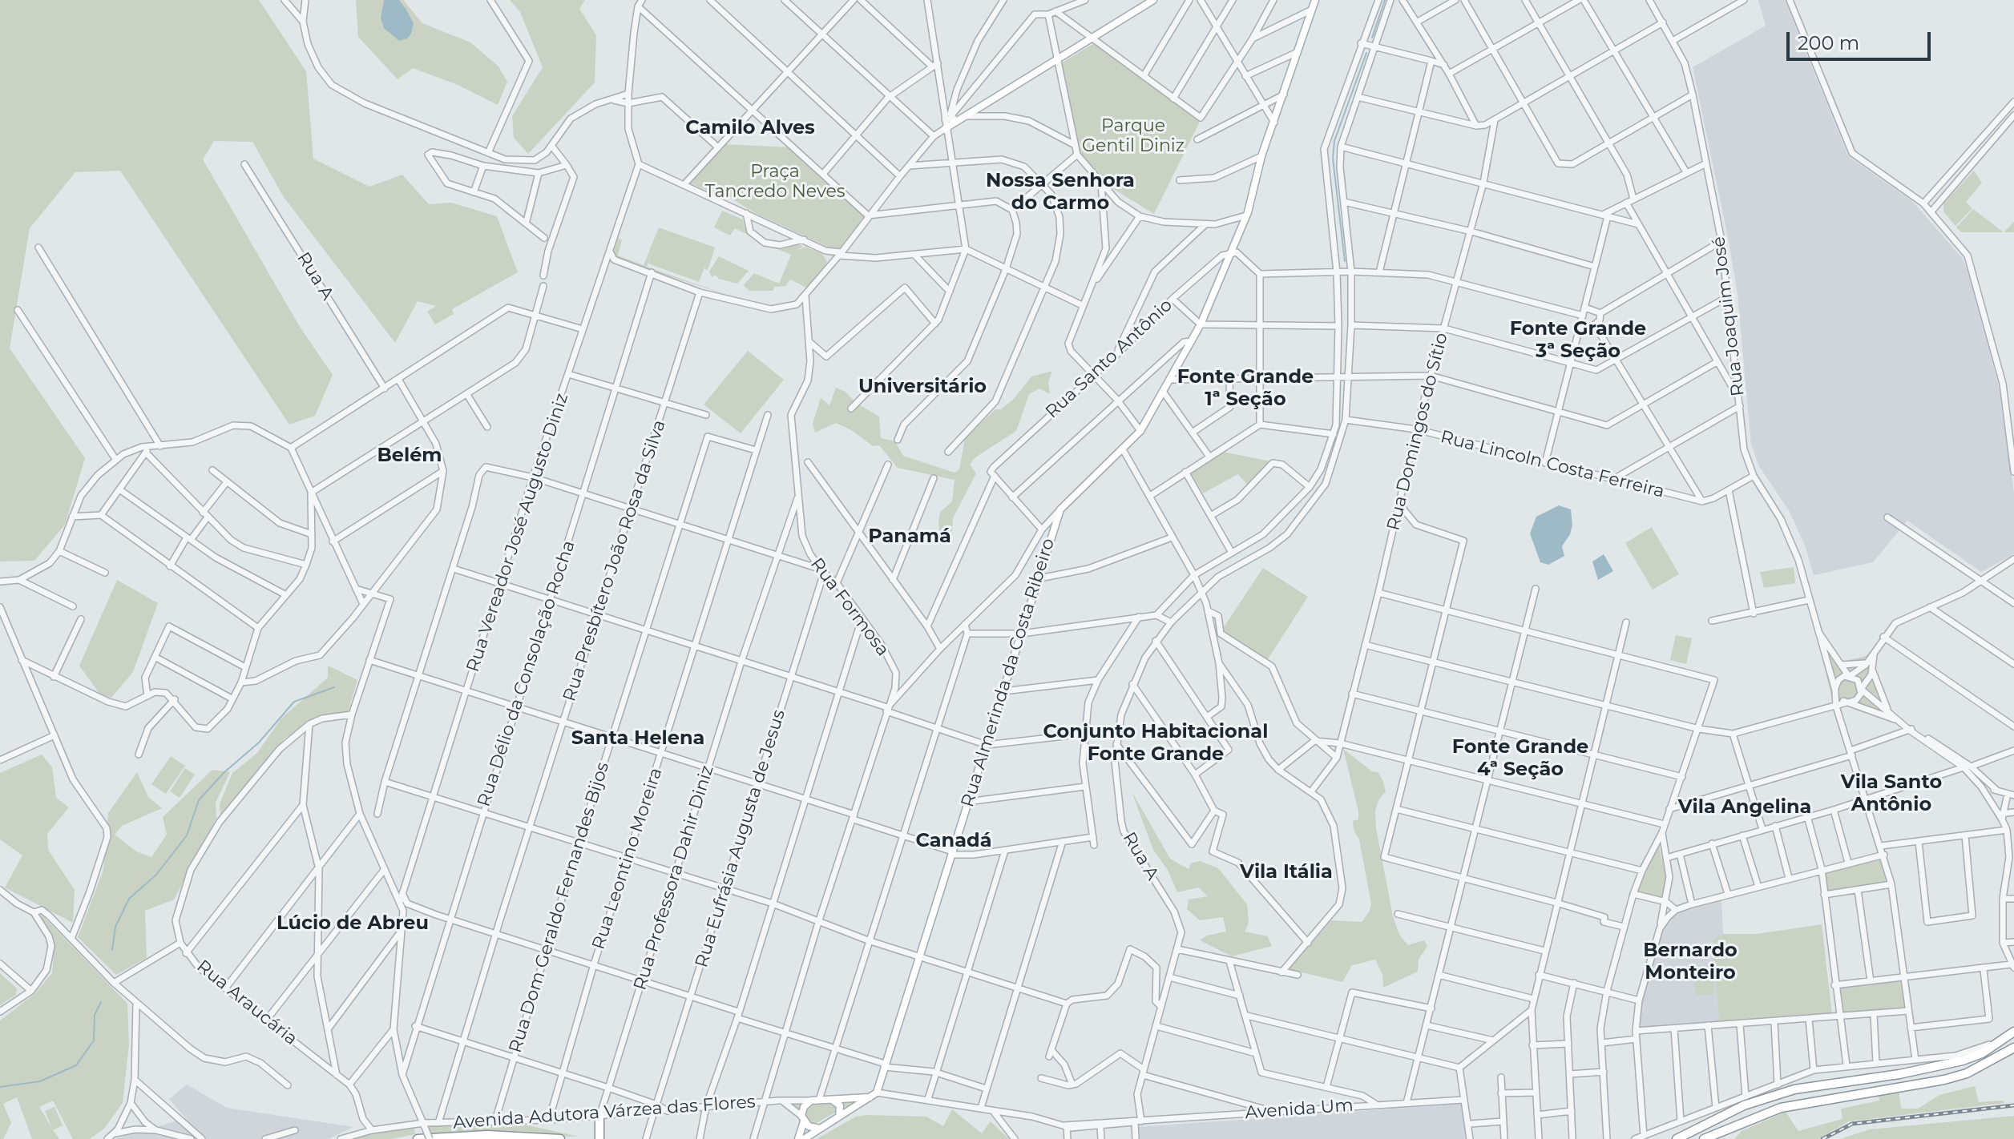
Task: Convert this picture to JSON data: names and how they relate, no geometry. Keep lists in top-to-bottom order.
{
  "streets": {
    "main road": ["Rua Almerinda da Costa Ribeiro", "Avenida Adutora Várzea das Flores"],
    "street": [
      "Rua A",
      "Rua Joaquim José",
      "Rua Santo Antônio",
      "Rua Domingos do Sítio",
      "Rua Lincoln Costa Ferreira",
      "Rua Vereador José Augusto Diniz",
      "Rua Presbítero João Rosa da Silva",
      "Rua Formosa",
      "Rua Délio da Consolação Rocha",
      "Rua Eufrásia Augusta de Jesus",
      "Rua Leontino Moreira",
      "Rua Professora Dahir Diniz",
      "Rua Dom Geraldo Fernandes Bijos",
      "Rua Araucária",
      "Avenida Um"
    ]
  },
  "crossings": [
    ["Rua A", "Rua Lincoln Costa Ferreira"],
    ["Rua A", "Avenida Um"],
    ["Rua Domingos do Sítio", "Rua Lincoln Costa Ferreira"],
    ["Rua Presbítero João Rosa da Silva", "Avenida Adutora Várzea das Flores"],
    ["Rua Formosa", "Rua Eufrásia Augusta de Jesus"],
    ["Rua Formosa", "Rua Professora Dahir Diniz"],
    ["Rua Formosa", "Avenida Adutora Várzea das Flores"],
    ["Rua Leontino Moreira", "Rua Dom Geraldo Fernandes Bijos"],
    ["Rua Leontino Moreira", "Avenida Adutora Várzea das Flores"],
    ["Rua Professora Dahir Diniz", "Avenida Adutora Várzea das Flores"],
    ["Rua Dom Geraldo Fernandes Bijos", "Avenida Adutora Várzea das Flores"]
  ],
  "districts": [
    "Camilo Alves",
    "Nossa Senhora do Carmo",
    "Fonte Grande 3ª Seção",
    "Fonte Grande 1ª Seção",
    "Universitário",
    "Belém",
    "Panamá",
    "Conjunto Habitacional Fonte Grande",
    "Santa Helena",
    "Fonte Grande 4ª Seção",
    "Vila Santo Antônio",
    "Vila Angelina",
    "Canadá",
    "Vila Itália",
    "Lúcio de Abreu",
    "Bernardo Monteiro"
  ],
  "parks": ["Parque Gentil Diniz", "Praça Tancredo Neves"],
  "scale_bar": "200 m"
}
